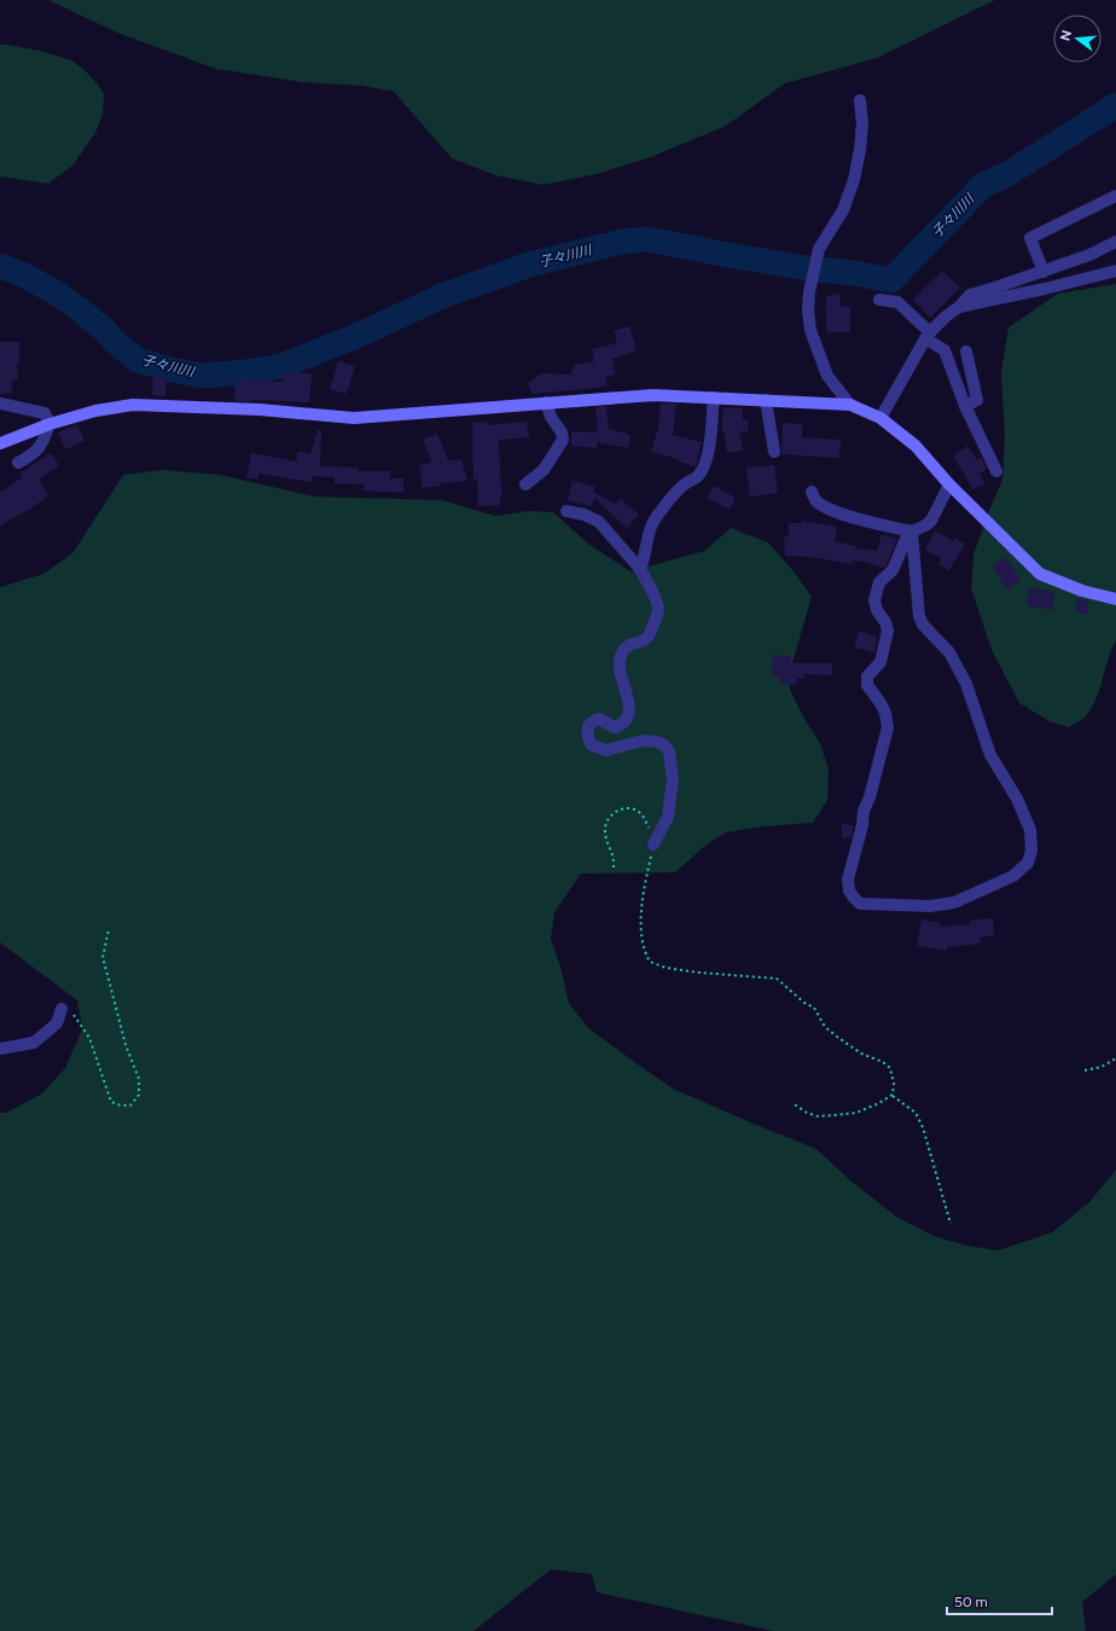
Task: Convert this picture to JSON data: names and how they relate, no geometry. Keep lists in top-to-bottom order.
{
  "water": ["子々川川"],
  "scale_bar": "50 m",
  "north": "left"
}
